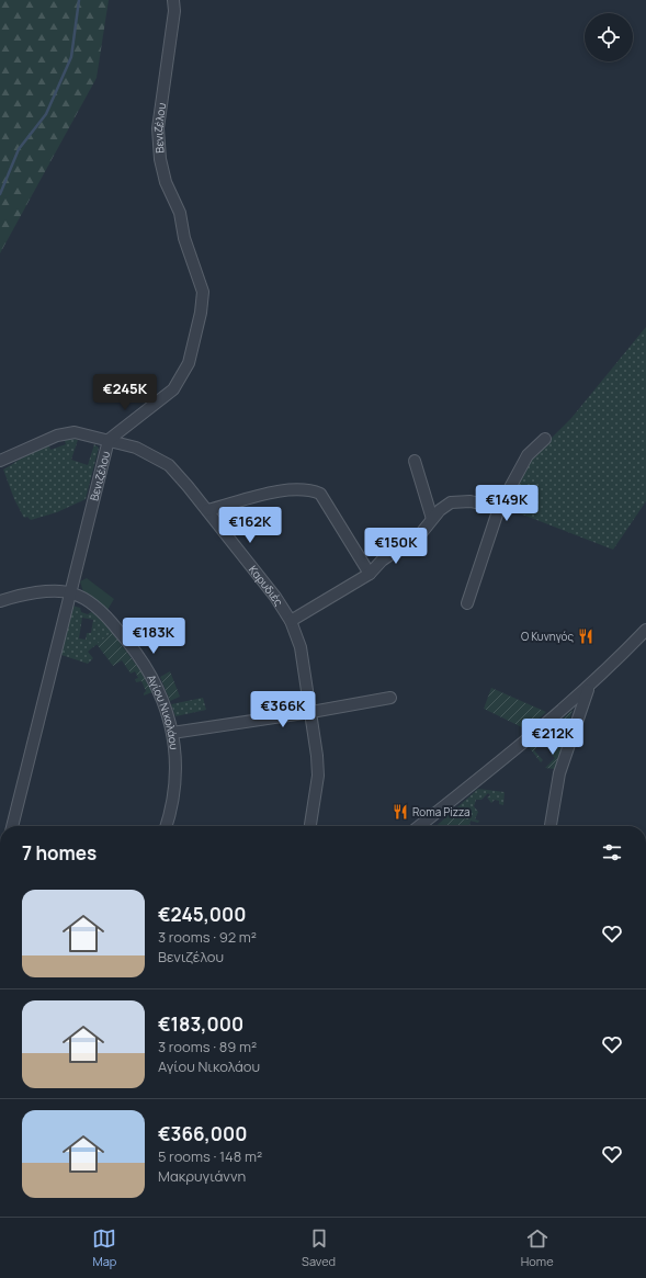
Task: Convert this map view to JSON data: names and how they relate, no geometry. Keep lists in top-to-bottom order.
{
  "streets": {
    "street": ["Βενιζέλου", "Καρυδιές", "Αγίου Νικολάου"]
  },
  "crossings": [
    ["Βενιζέλου", "Καρυδιές"],
    ["Βενιζέλου", "Αγίου Νικολάου"]
  ],
  "places": {
    "restaurant": ["Ο Κυνηγός", "Roma Pizza"]
  },
  "page": {
    "price": [
      "€245K",
      "€149K",
      "€162K",
      "€150K",
      "€183K",
      "€366K",
      "€212K"
    ],
    "heading": "7 homes",
    "list": [
      {
        "name": "€245,000",
        "note": "3 rooms · 92 m² · Βενιζέλου"
      },
      {
        "name": "€183,000",
        "note": "3 rooms · 89 m² · Αγίου Νικολάου"
      },
      {
        "name": "€366,000",
        "note": "5 rooms · 148 m² · Μακρυγιάννη"
      }
    ],
    "tabs": ["Map", "Saved", "Home"]
  }
}
